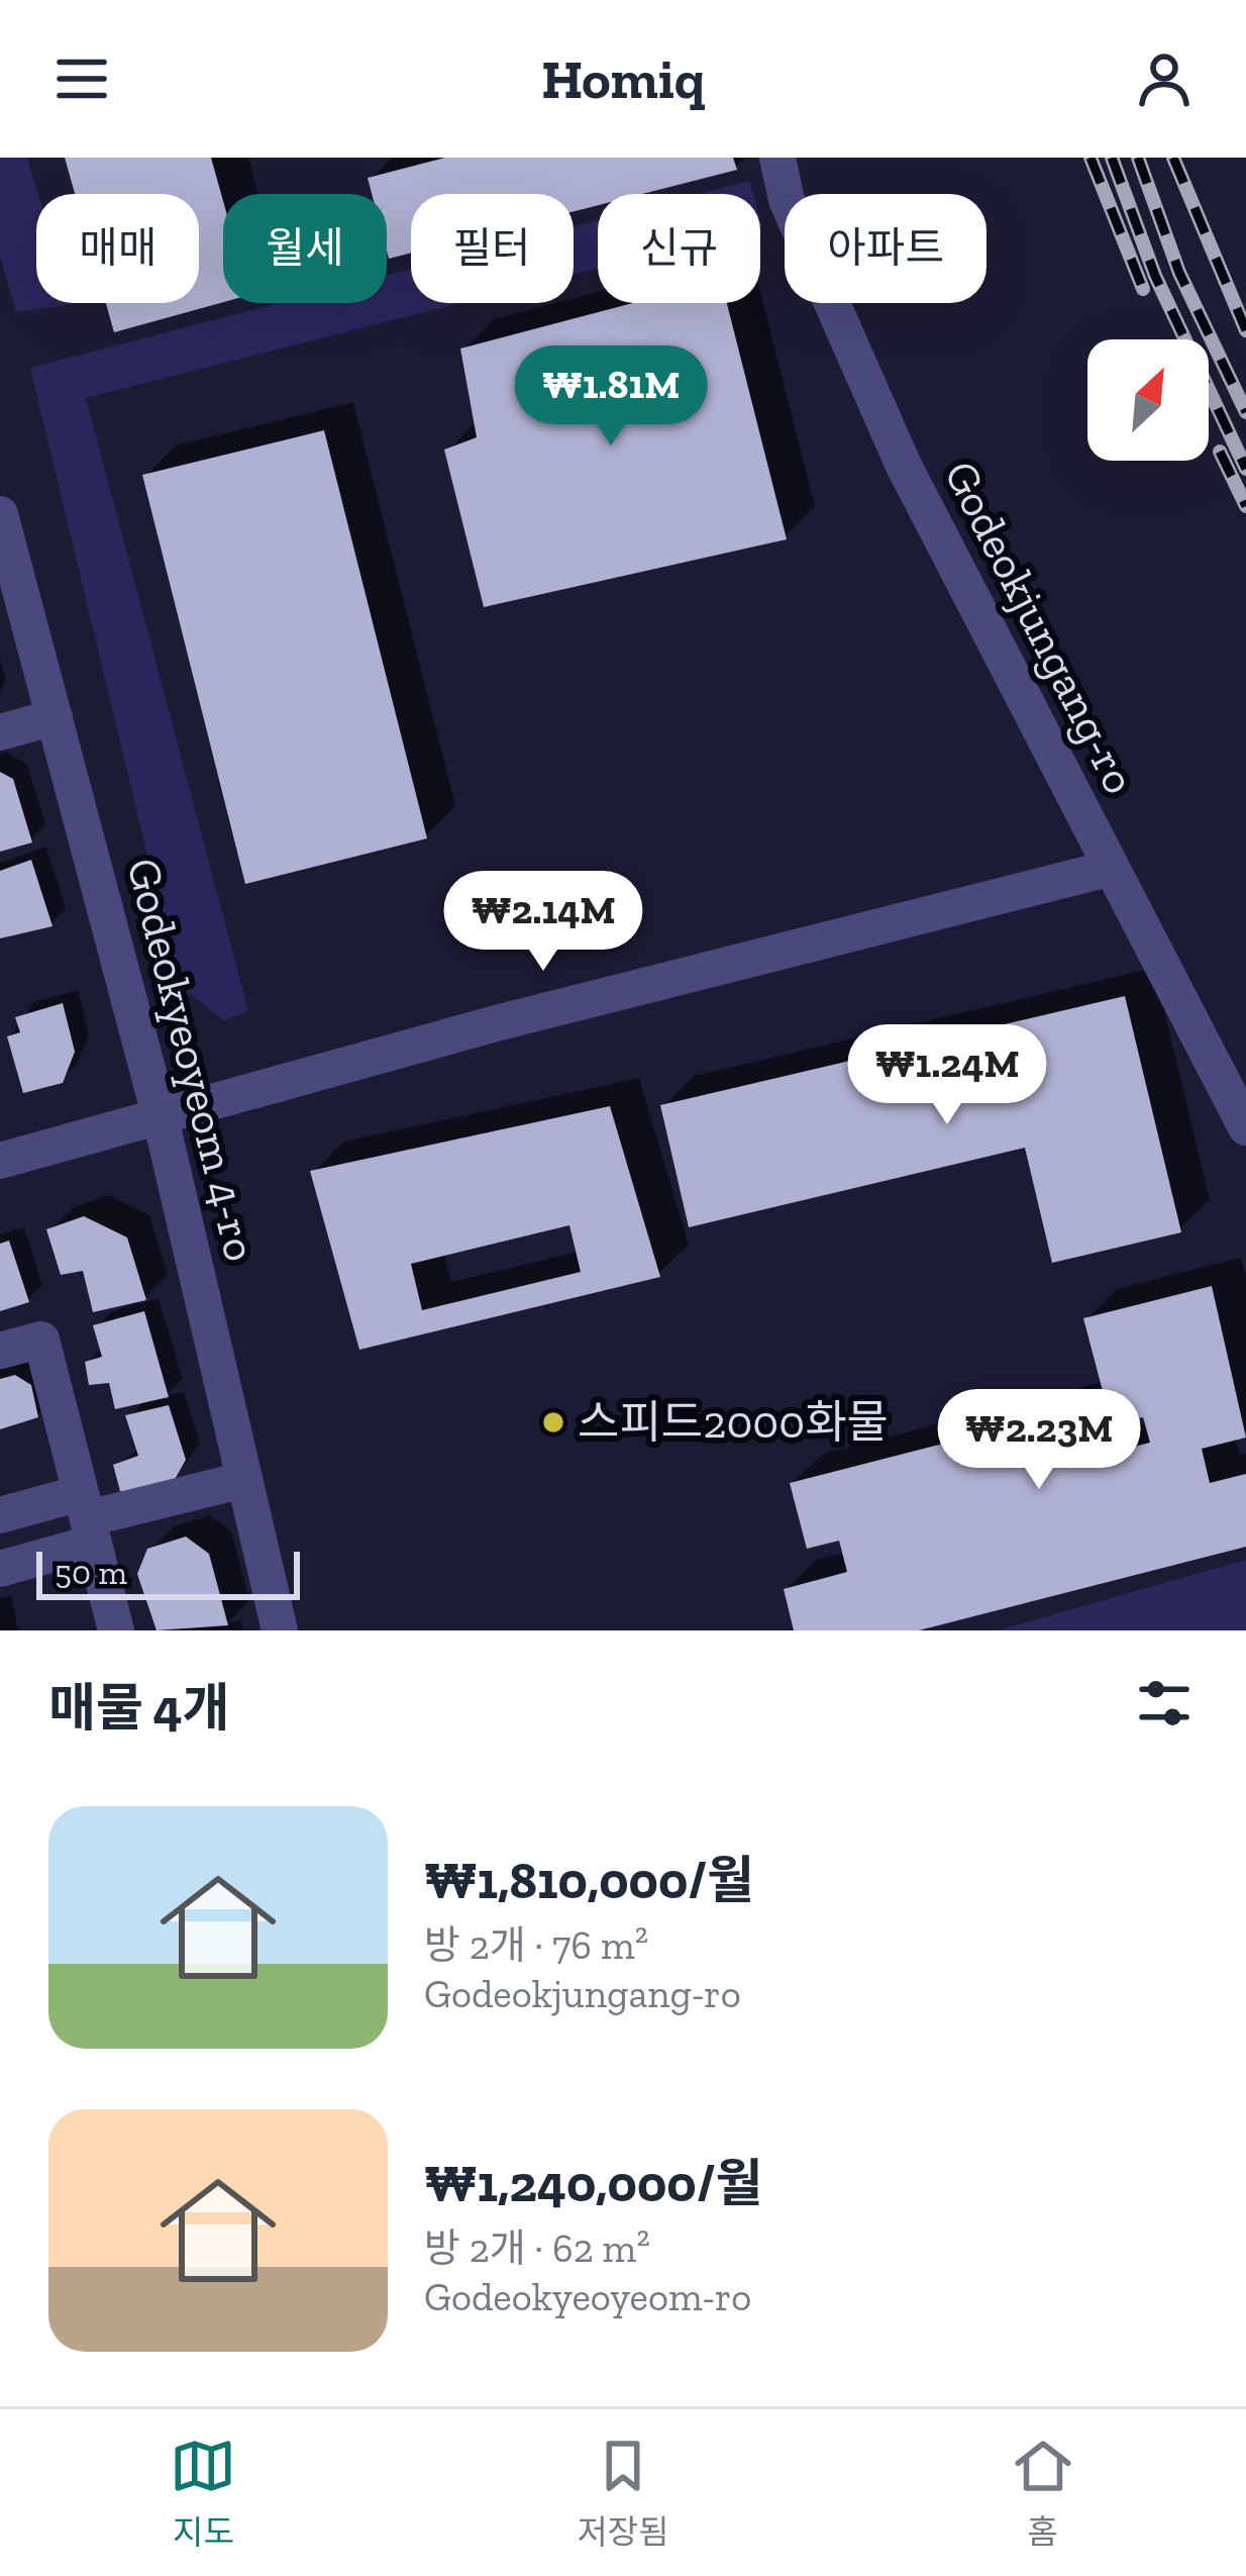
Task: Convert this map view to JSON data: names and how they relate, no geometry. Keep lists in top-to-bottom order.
{
  "streets": {
    "street": ["Godeokjungang-ro", "Godeokyeoyeom 4-ro"]
  },
  "places": ["스피드2000화물"],
  "scale_bar": "50 m",
  "north": "top right",
  "page": {
    "header": "Homiq",
    "chip": [
      "매매",
      "월세",
      "필터",
      "신규",
      "아파트"
    ],
    "price": [
      "₩1.81M",
      "₩2.14M",
      "₩1.24M",
      "₩2.23M"
    ],
    "scale": "50 m",
    "heading": "매물 4개",
    "list": [
      {
        "name": "₩1,810,000/월",
        "note": "방 2개 · 76 m² · Godeokjungang-ro"
      },
      {
        "name": "₩1,240,000/월",
        "note": "방 2개 · 62 m² · Godeokyeoyeom-ro"
      }
    ],
    "tabs": ["지도", "저장됨", "홈"]
  }
}
